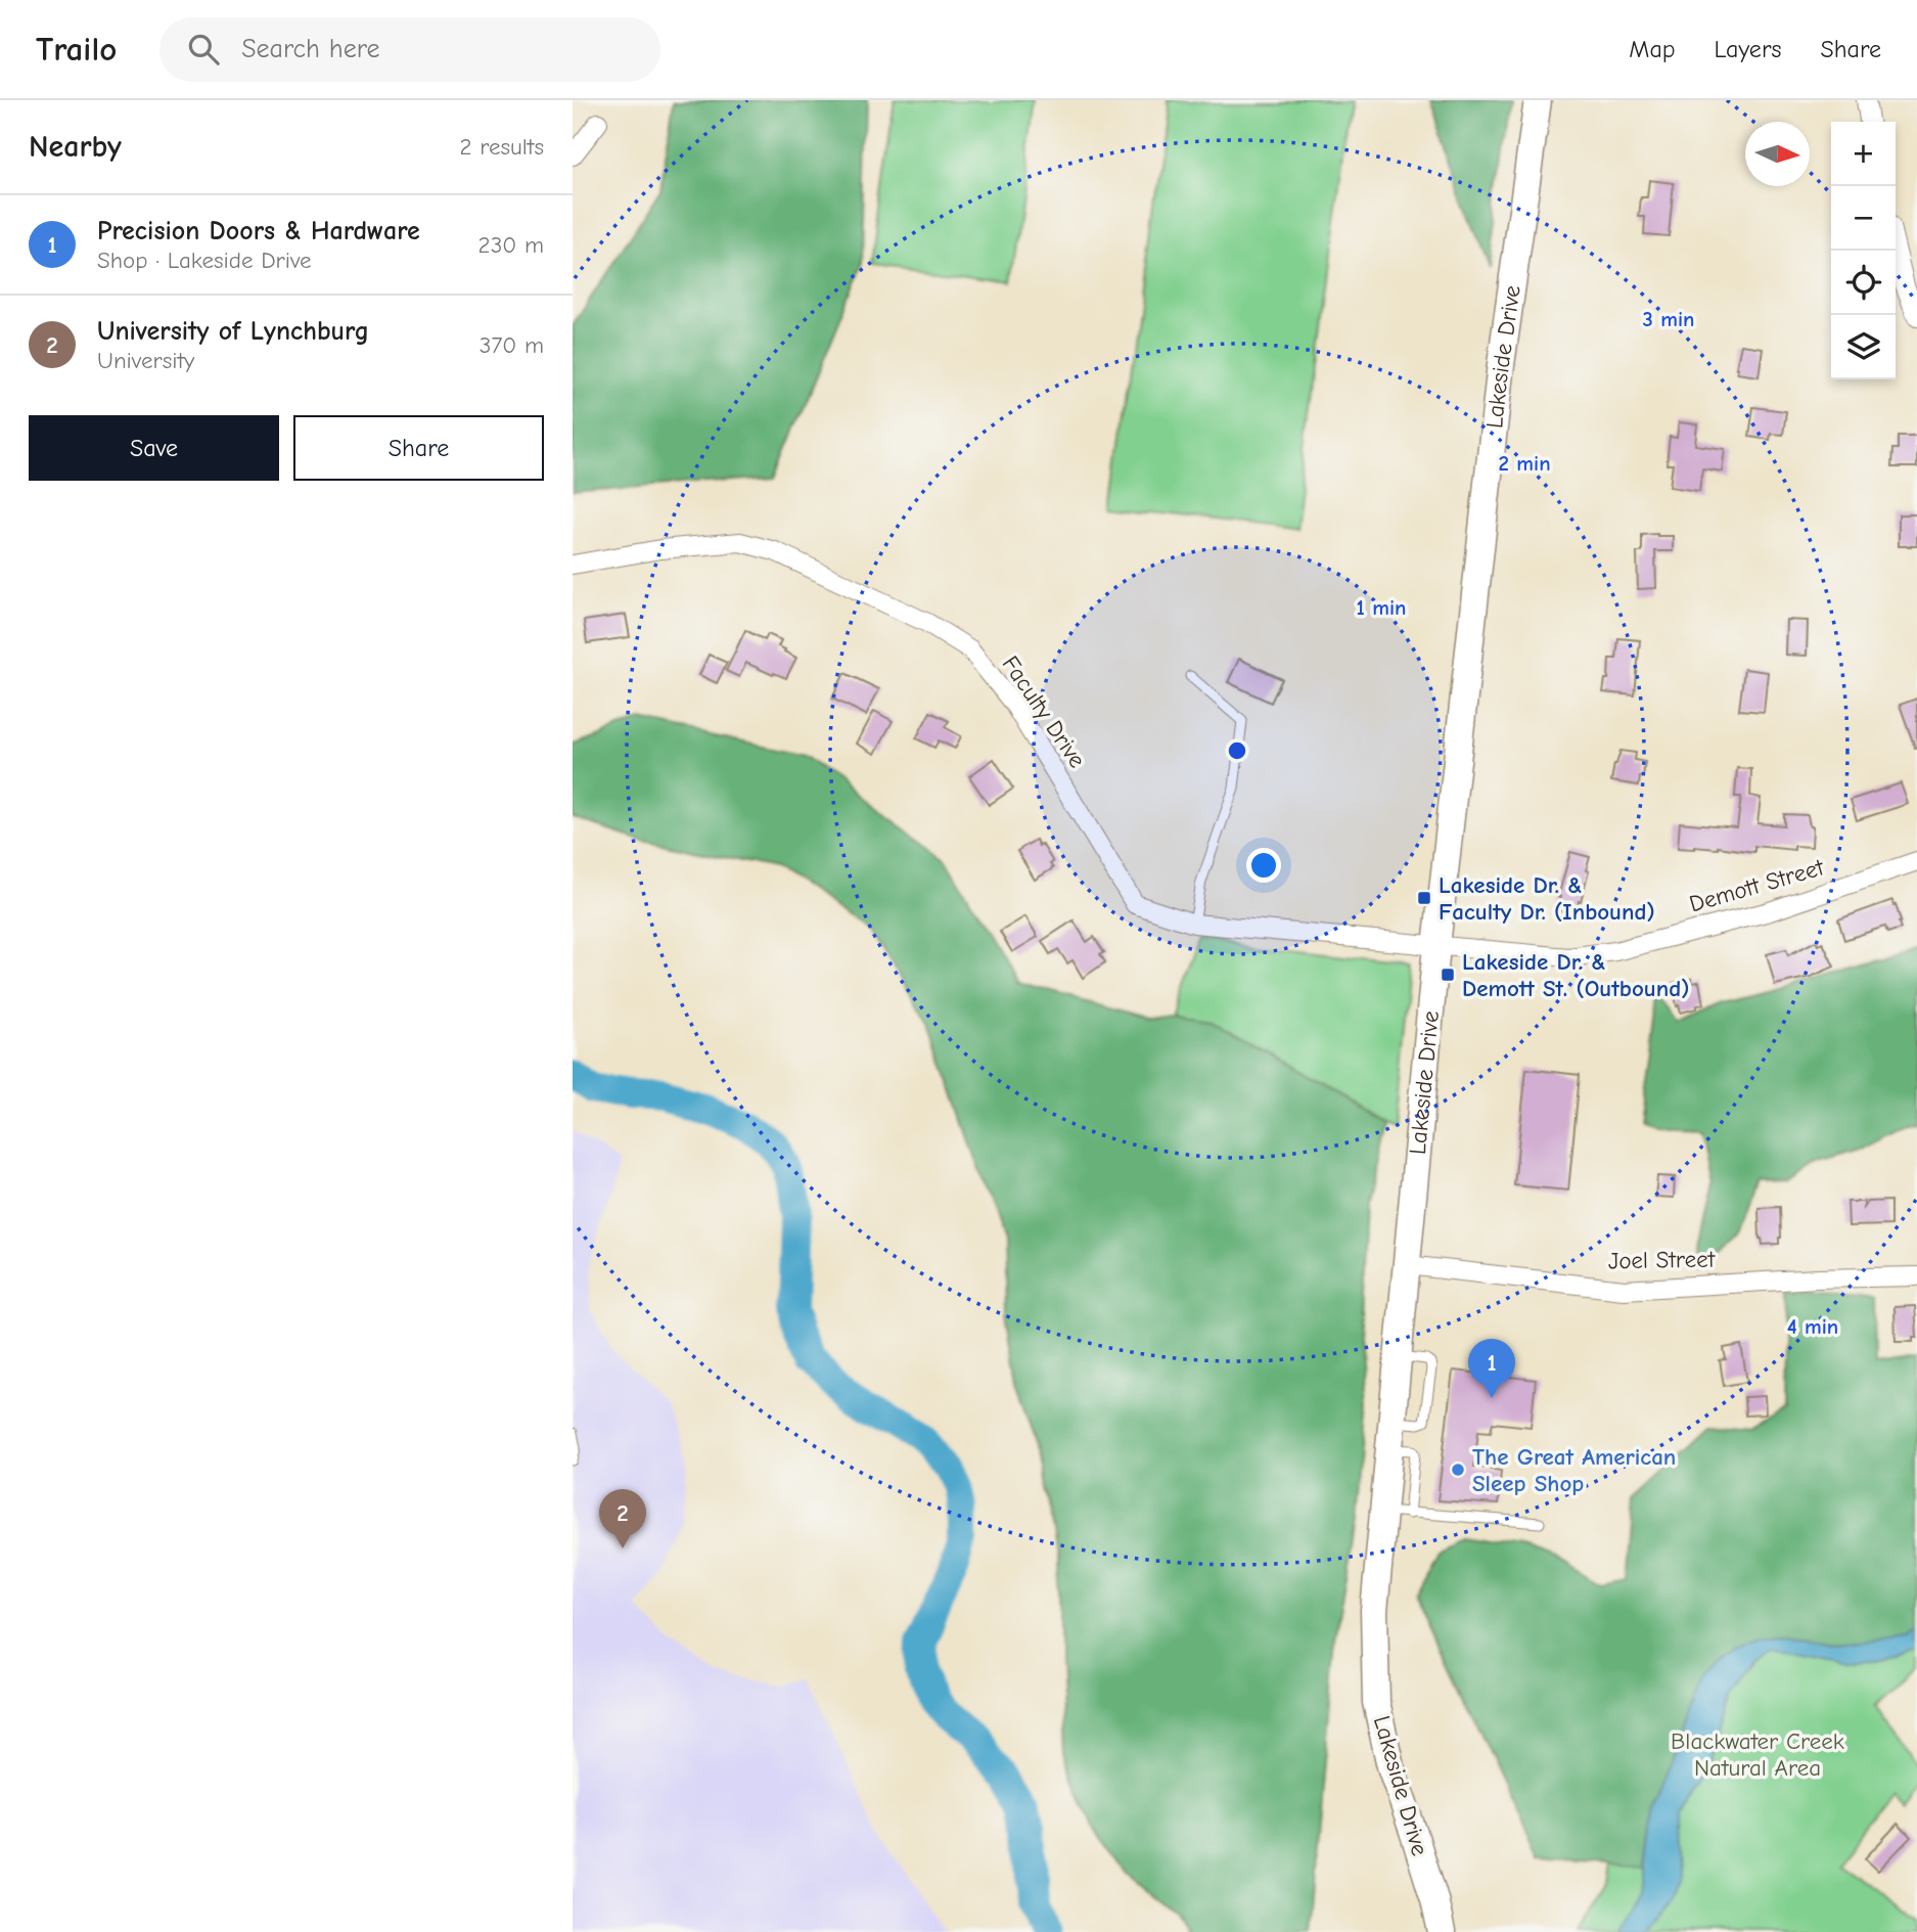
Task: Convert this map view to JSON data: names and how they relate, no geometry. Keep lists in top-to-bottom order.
{
  "streets": {
    "main road": ["Lakeside Drive"],
    "street": ["Faculty Drive", "Demott Street", "Joel Street"]
  },
  "crossings": [
    ["Lakeside Drive", "Faculty Drive"],
    ["Lakeside Drive", "Demott Street"],
    ["Lakeside Drive", "Joel Street"],
    ["Faculty Drive", "Demott Street"]
  ],
  "parks": ["Blackwater Creek Natural Area"],
  "places": {
    "transit": ["Lakeside Dr. & Faculty Dr. (Inbound)", "Lakeside Dr. & Demott St. (Outbound)"],
    "other": ["The Great American Sleep Shop"]
  },
  "north": "right",
  "page": {
    "header": "Trailo",
    "search": "Search here",
    "nav": ["Map", "Layers", "Share"],
    "heading": ["Nearby", "2 results"],
    "map_buttons": ["+", "−"],
    "list": [
      {
        "mark": "1",
        "name": "Precision Doors & Hardware",
        "note": "Shop · Lakeside Drive",
        "value": "230 m"
      },
      {
        "mark": "2",
        "name": "University of Lynchburg",
        "note": "University",
        "value": "370 m"
      }
    ],
    "buttons": ["Save", "Share"],
    "pins": ["1", "2"]
  },
  "rings": [
    "3 min",
    "2 min",
    "1 min",
    "4 min"
  ]
}
